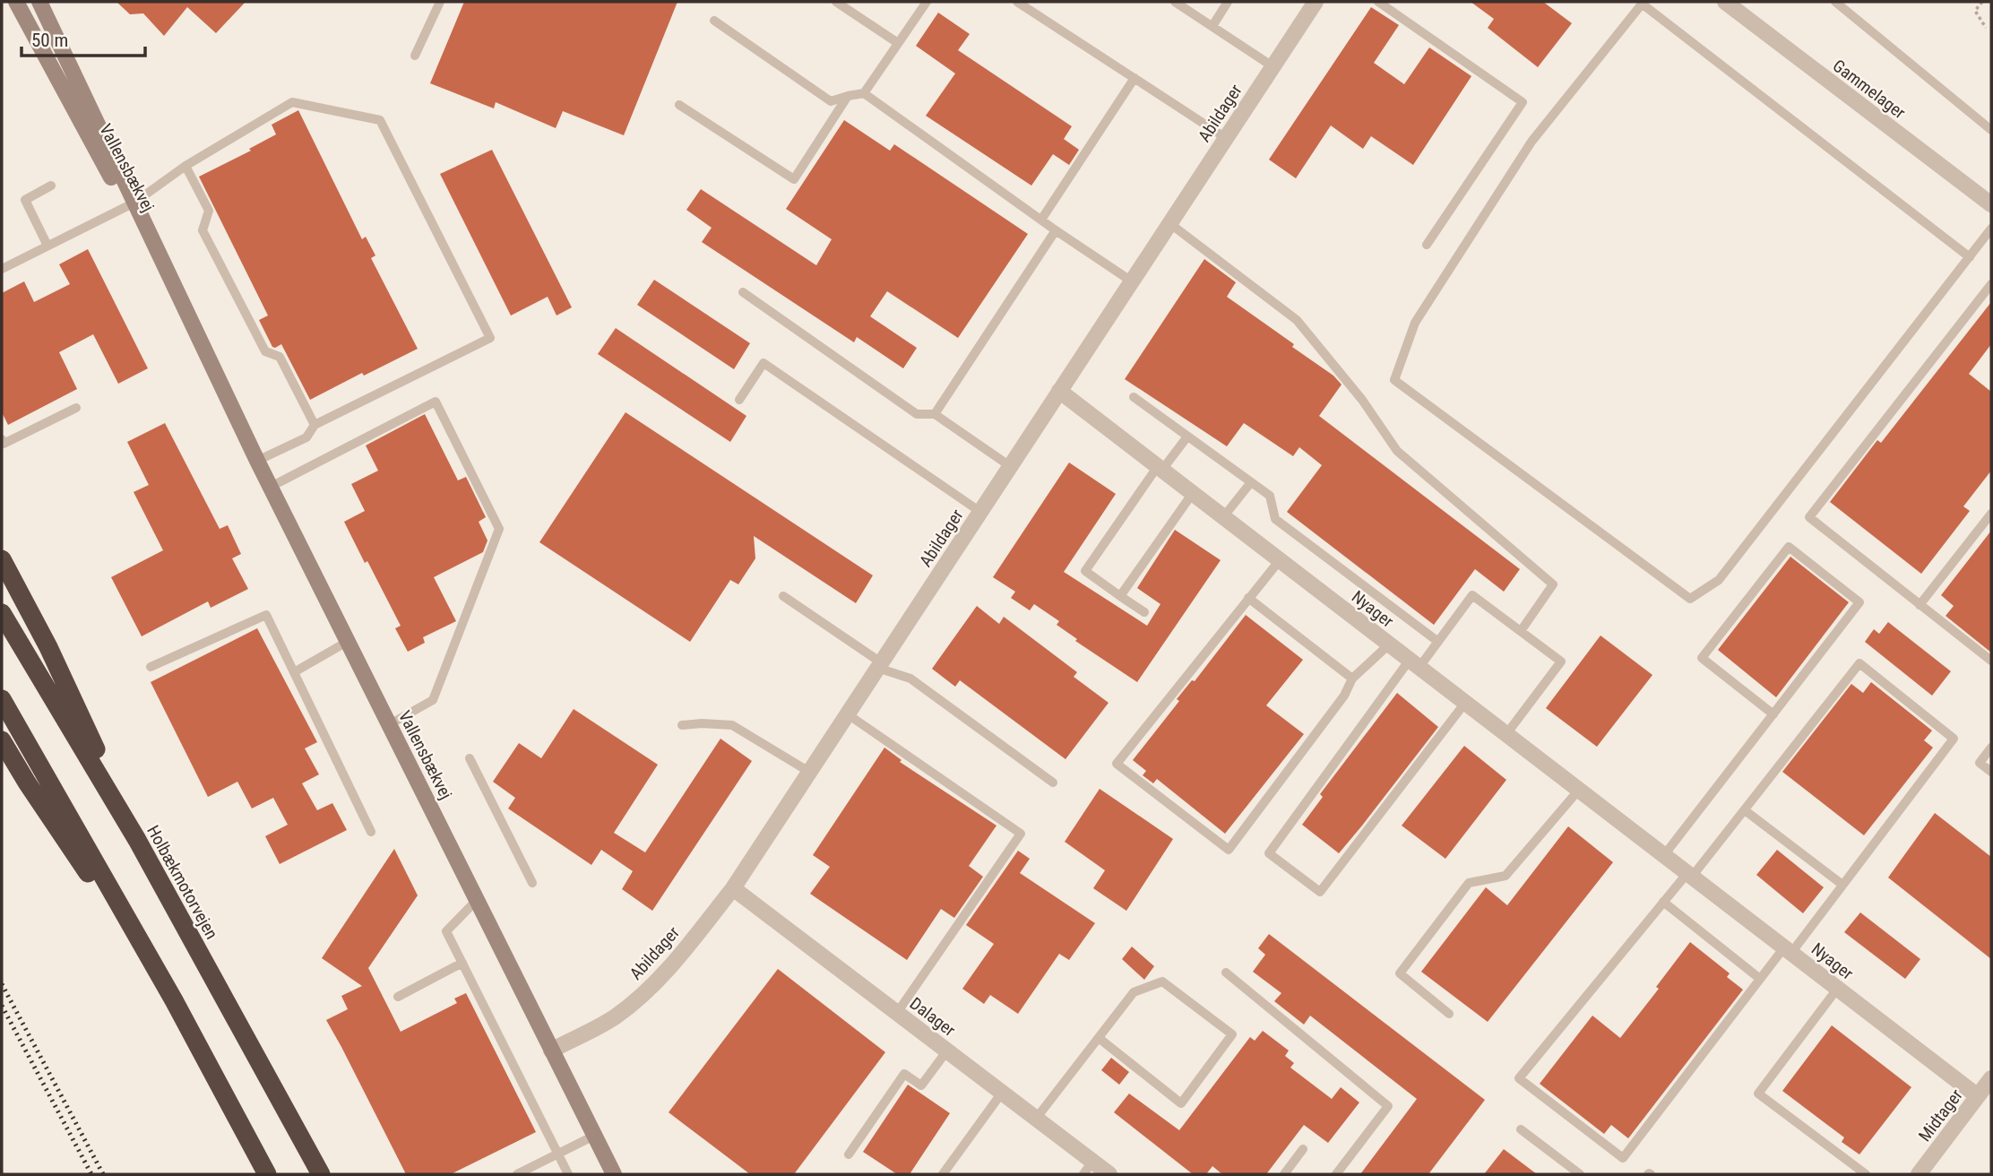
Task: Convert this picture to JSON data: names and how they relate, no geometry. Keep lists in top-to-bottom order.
{
  "streets": {
    "highway": ["Holbækmotorvejen"],
    "street": [
      "Gammelager",
      "Abildager",
      "Vallensbækvej",
      "Nyager",
      "Dalager",
      "Midtager"
    ]
  },
  "crossings": [
    ["Abildager", "Vallensbækvej"],
    ["Abildager", "Nyager"],
    ["Abildager", "Dalager"],
    ["Nyager", "Midtager"]
  ],
  "scale_bar": "50 m"
}
